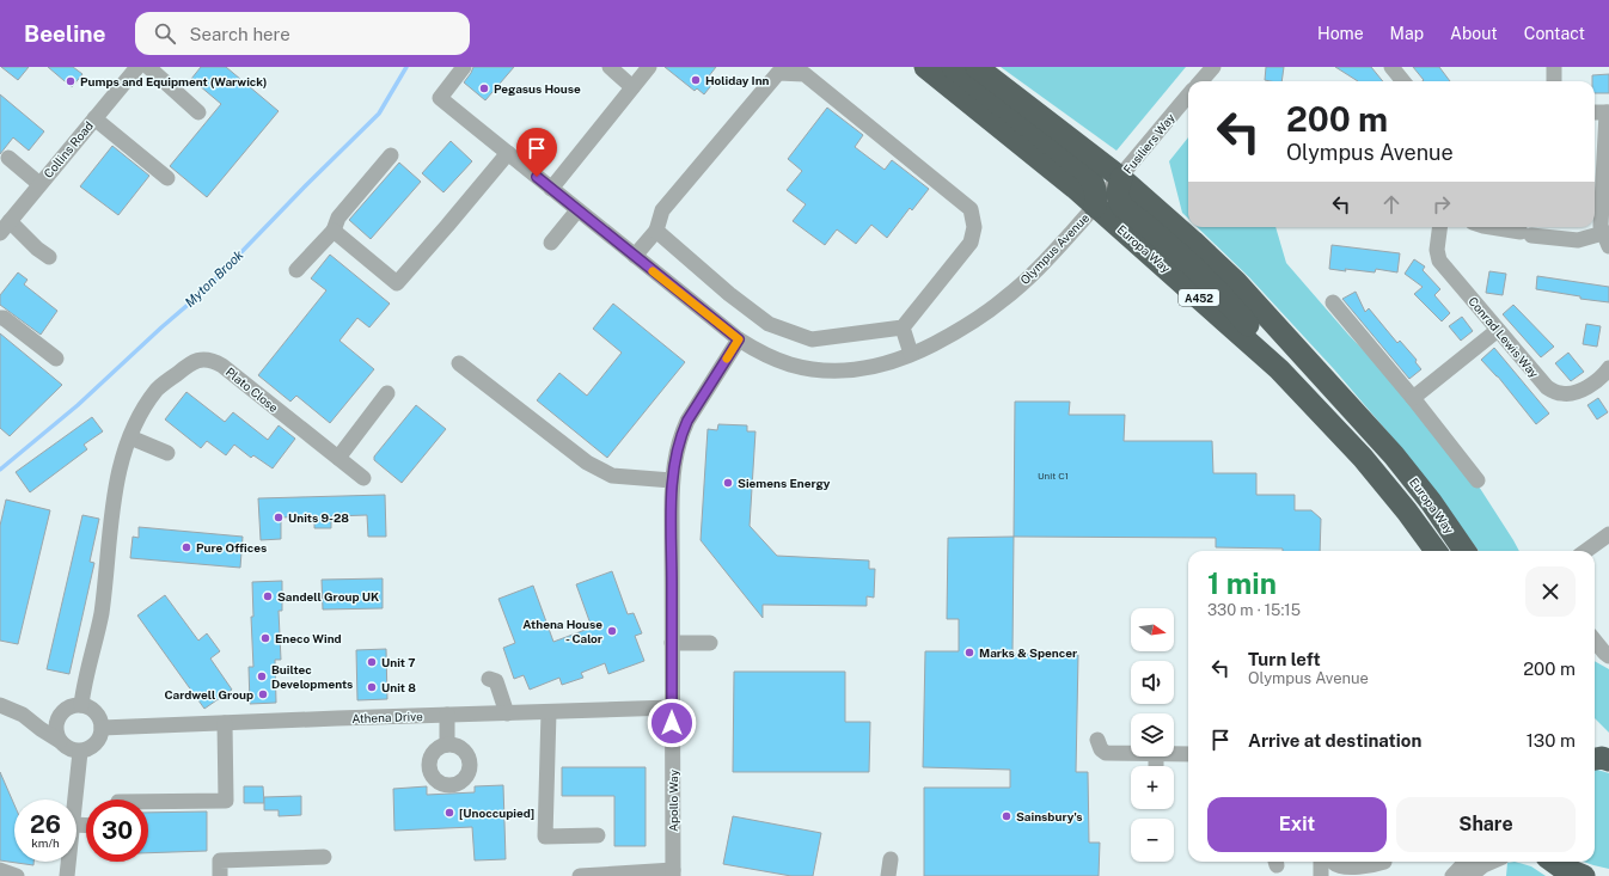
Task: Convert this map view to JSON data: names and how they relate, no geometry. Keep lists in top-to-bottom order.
{
  "streets": {
    "highway": ["Europa Way", "A452"],
    "street": [
      "Fusiliers Way",
      "Collins Road",
      "Olympus Avenue",
      "Conrad Lewis Way",
      "Plato Close",
      "Athena Drive",
      "Apollo Way"
    ]
  },
  "crossings": [
    ["Fusiliers Way", "Olympus Avenue"],
    ["Fusiliers Way", "Europa Way"],
    ["Olympus Avenue", "Europa Way"],
    ["Olympus Avenue", "Apollo Way"],
    ["Plato Close", "Athena Drive"],
    ["Athena Drive", "Apollo Way"]
  ],
  "water": ["Myton Brook"],
  "places": [
    "Holiday Inn",
    "Pumps and Equipment (Warwick)",
    "Pegasus House",
    "Siemens Energy",
    "Units 9-28",
    "Pure Offices",
    "Sandell Group UK",
    "Athena House - Calor",
    "Eneco Wind",
    "Marks & Spencer",
    "Unit 7",
    "Builtec Developments",
    "Unit 8",
    "Cardwell Group",
    "[Unoccupied]",
    "Sainsbury's"
  ],
  "house_numbers": ["Unit C1"],
  "north": "right",
  "page": {
    "header": "Beeline",
    "search": "Search here",
    "nav": [
      "Home",
      "Map",
      "About",
      "Contact"
    ],
    "turn": ["200 m", "Olympus Avenue"],
    "heading": ["1 min", "330 m · 15:15"],
    "map_buttons": ["+", "−"],
    "list": [
      {
        "name": "Turn left",
        "note": "Olympus Avenue",
        "value": "200 m"
      },
      {
        "name": "Arrive at destination",
        "value": "130 m"
      }
    ],
    "buttons": ["Exit", "Share"],
    "speed": "26 km/h",
    "limit": "30"
  }
}
